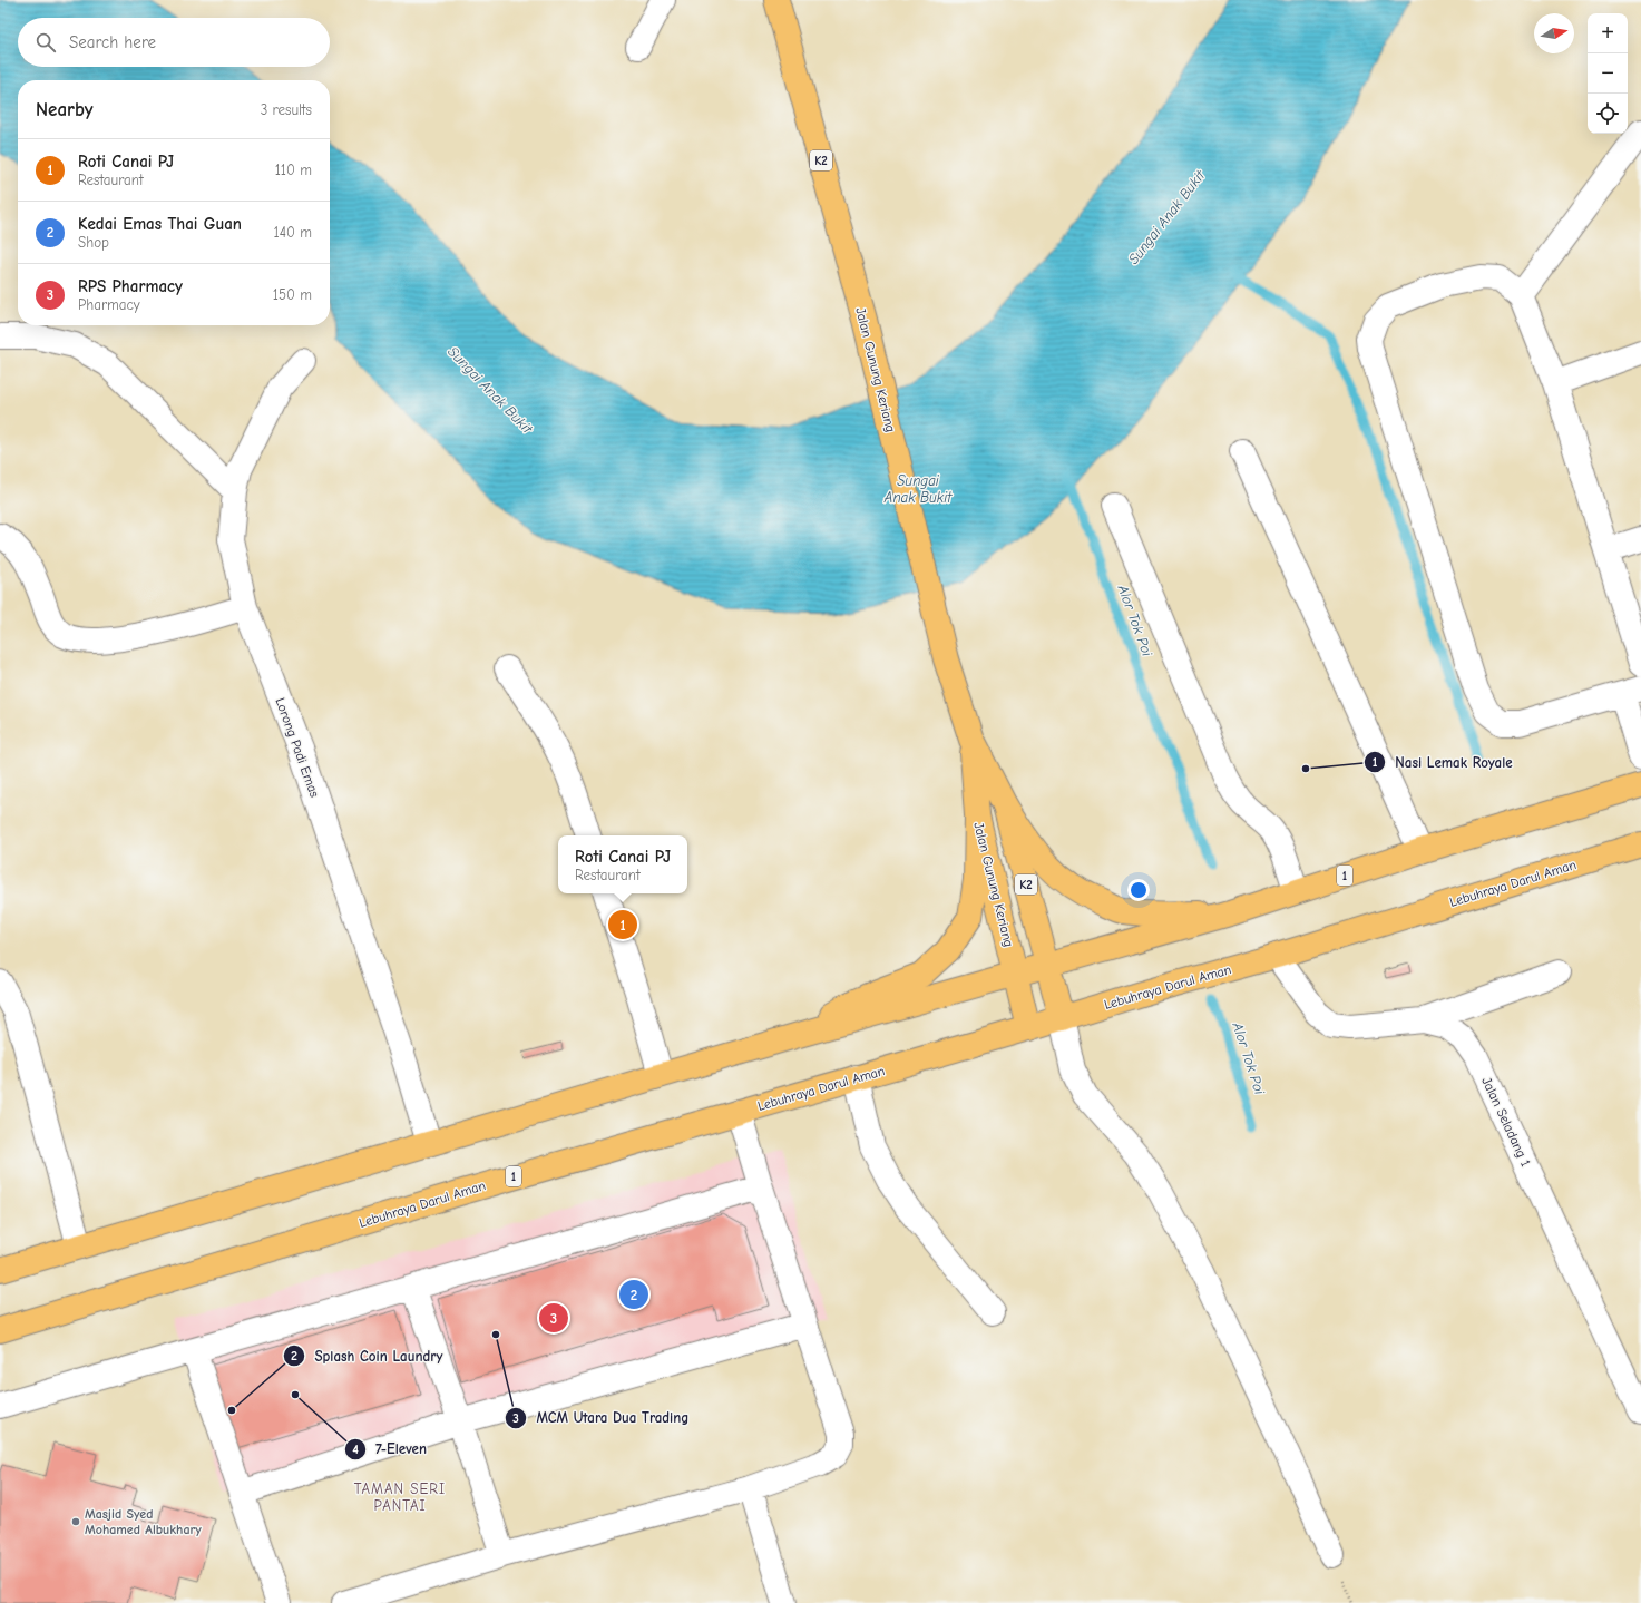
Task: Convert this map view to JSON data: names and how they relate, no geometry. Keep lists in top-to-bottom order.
{
  "streets": {
    "main road": [
      "K2",
      "Jalan Gunung Keriang",
      "1",
      "Lebuhraya Darul Aman"
    ],
    "street": ["Lorong Padi Emas", "Jalan Seladang 1"]
  },
  "crossings": [
    ["Jalan Gunung Keriang", "1"],
    ["Jalan Gunung Keriang", "Lebuhraya Darul Aman"],
    ["Lorong Padi Emas", "1"],
    ["Lebuhraya Darul Aman", "Jalan Seladang 1"]
  ],
  "districts": ["TAMAN SERI PANTAI"],
  "water": ["Sungai Anak Bukit", "Alor Tok Poi"],
  "places": [
    "Nasi Lemak Royale",
    "MCM Utara Dua Trading",
    "7-Eleven",
    "Splash Coin Laundry",
    "Masjid Syed Mohamed Albukhary"
  ],
  "north": "right",
  "page": {
    "map_buttons": ["+", "−"],
    "search": "Search here",
    "heading": ["Nearby", "3 results"],
    "list": [
      {
        "mark": "1",
        "name": "Roti Canai PJ",
        "note": "Restaurant",
        "value": "110 m"
      },
      {
        "mark": "2",
        "name": "Kedai Emas Thai Guan",
        "note": "Shop",
        "value": "140 m"
      },
      {
        "mark": "3",
        "name": "RPS Pharmacy",
        "note": "Pharmacy",
        "value": "150 m"
      }
    ],
    "popup": ["Roti Canai PJ", "Restaurant"],
    "pins": ["1", "2", "3"]
  }
}
